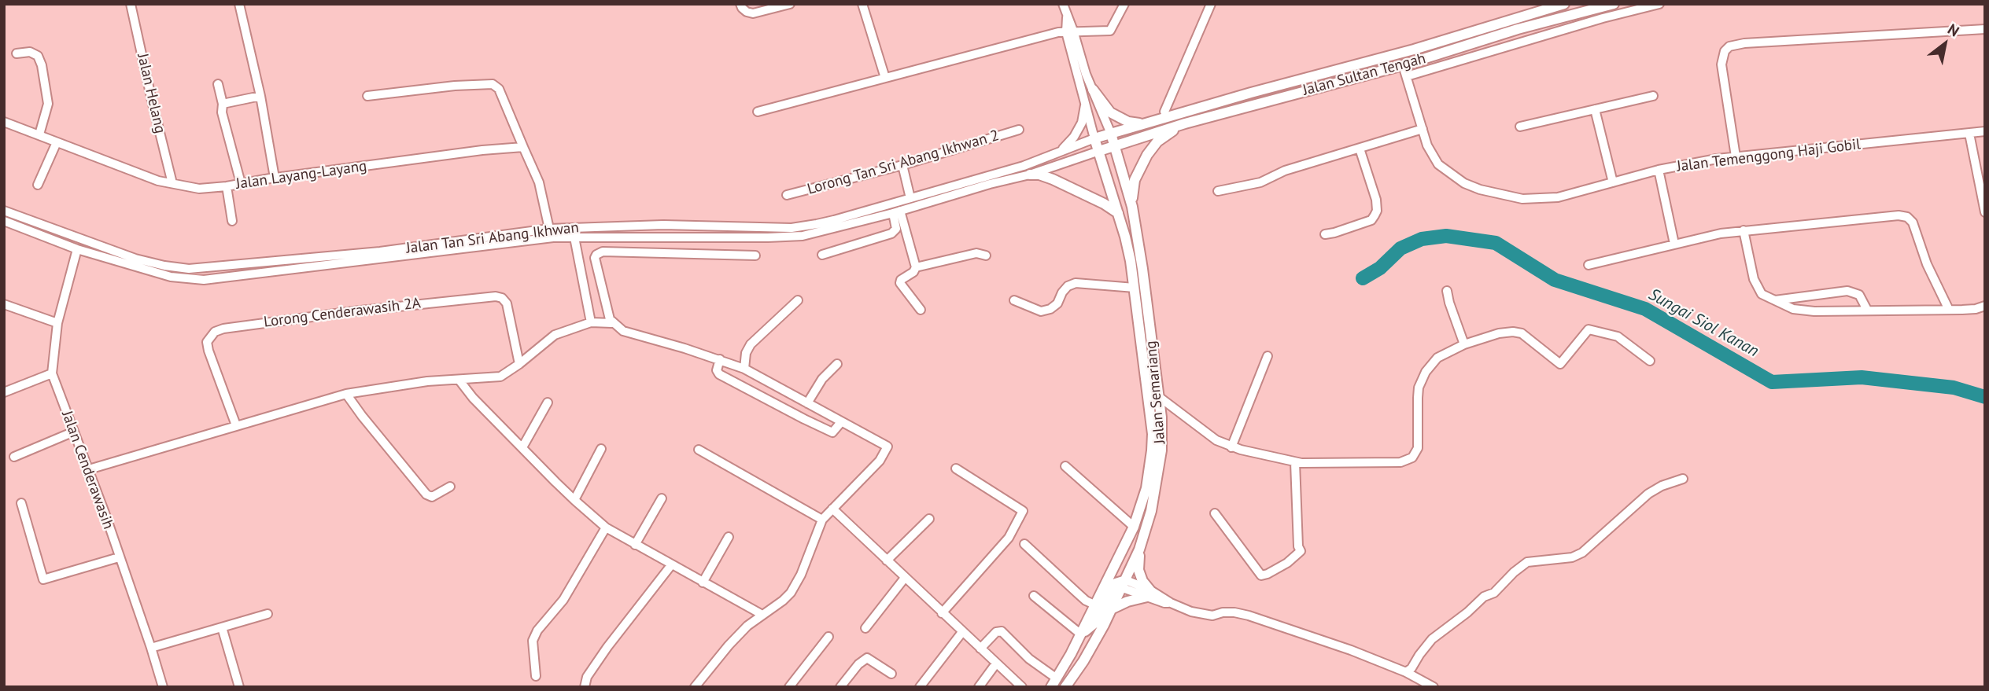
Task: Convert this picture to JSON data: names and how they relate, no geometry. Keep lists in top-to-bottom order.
{
  "streets": {
    "main road": ["Jalan Sultan Tengah", "Jalan Semariang"],
    "street": [
      "Jalan Helang",
      "Jalan Temenggong Haji Gobil",
      "Lorong Tan Sri Abang Ikhwan 2",
      "Jalan Layang-Layang",
      "Jalan Tan Sri Abang Ikhwan",
      "Lorong Cenderawasih 2A",
      "Jalan Cenderawasih"
    ]
  },
  "crossings": [
    ["Jalan Sultan Tengah", "Jalan Temenggong Haji Gobil"],
    ["Jalan Sultan Tengah", "Jalan Semariang"],
    ["Jalan Helang", "Jalan Layang-Layang"],
    ["Jalan Tan Sri Abang Ikhwan", "Jalan Cenderawasih"]
  ],
  "water": ["Sungai Siol Kanan"],
  "north": "top right"
}
